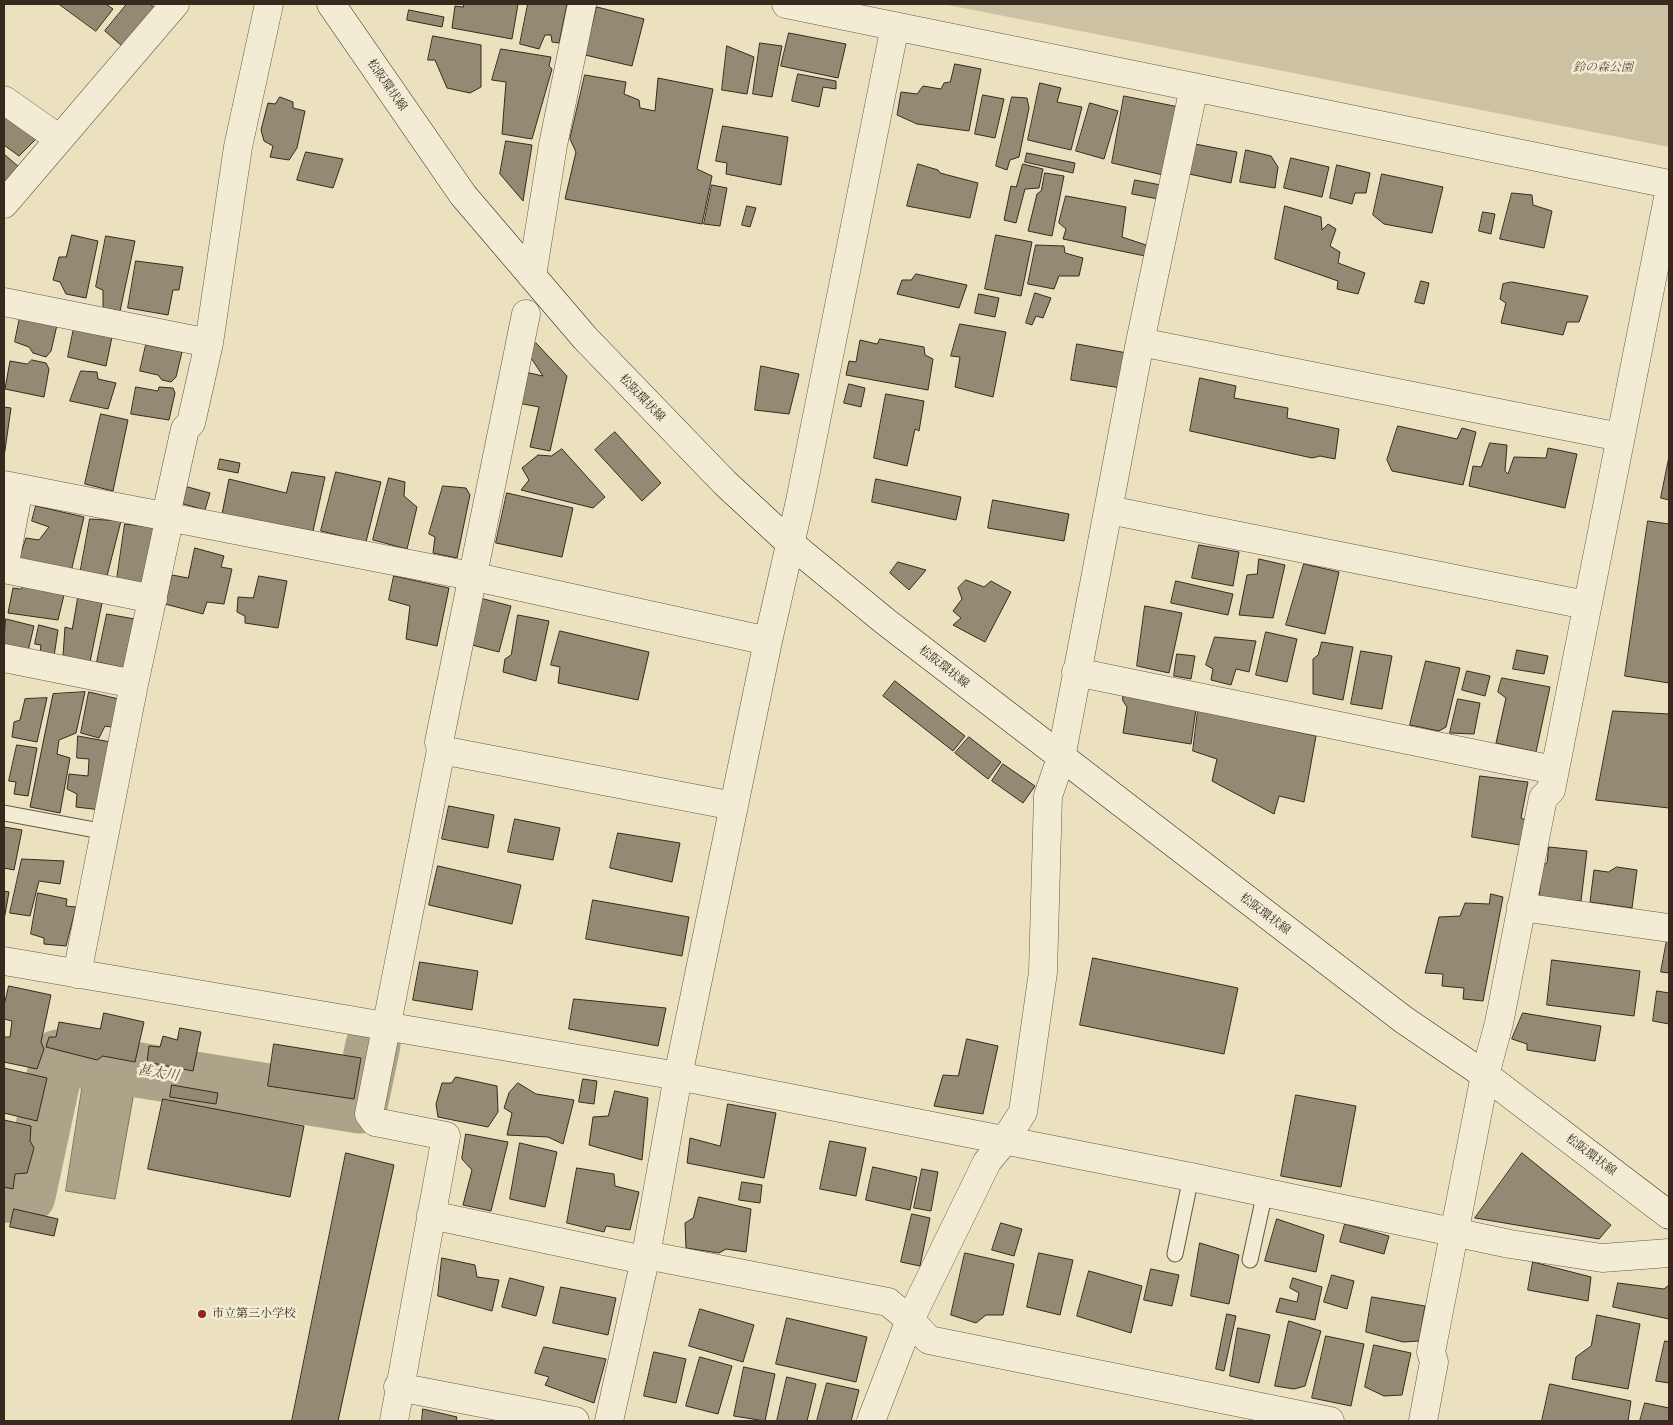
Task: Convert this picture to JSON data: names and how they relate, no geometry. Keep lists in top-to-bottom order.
{
  "streets": {
    "street": ["松阪環状線"]
  },
  "water": ["甚太川"],
  "parks": ["鈴の森公園"],
  "places": ["市立第三小学校"]
}
